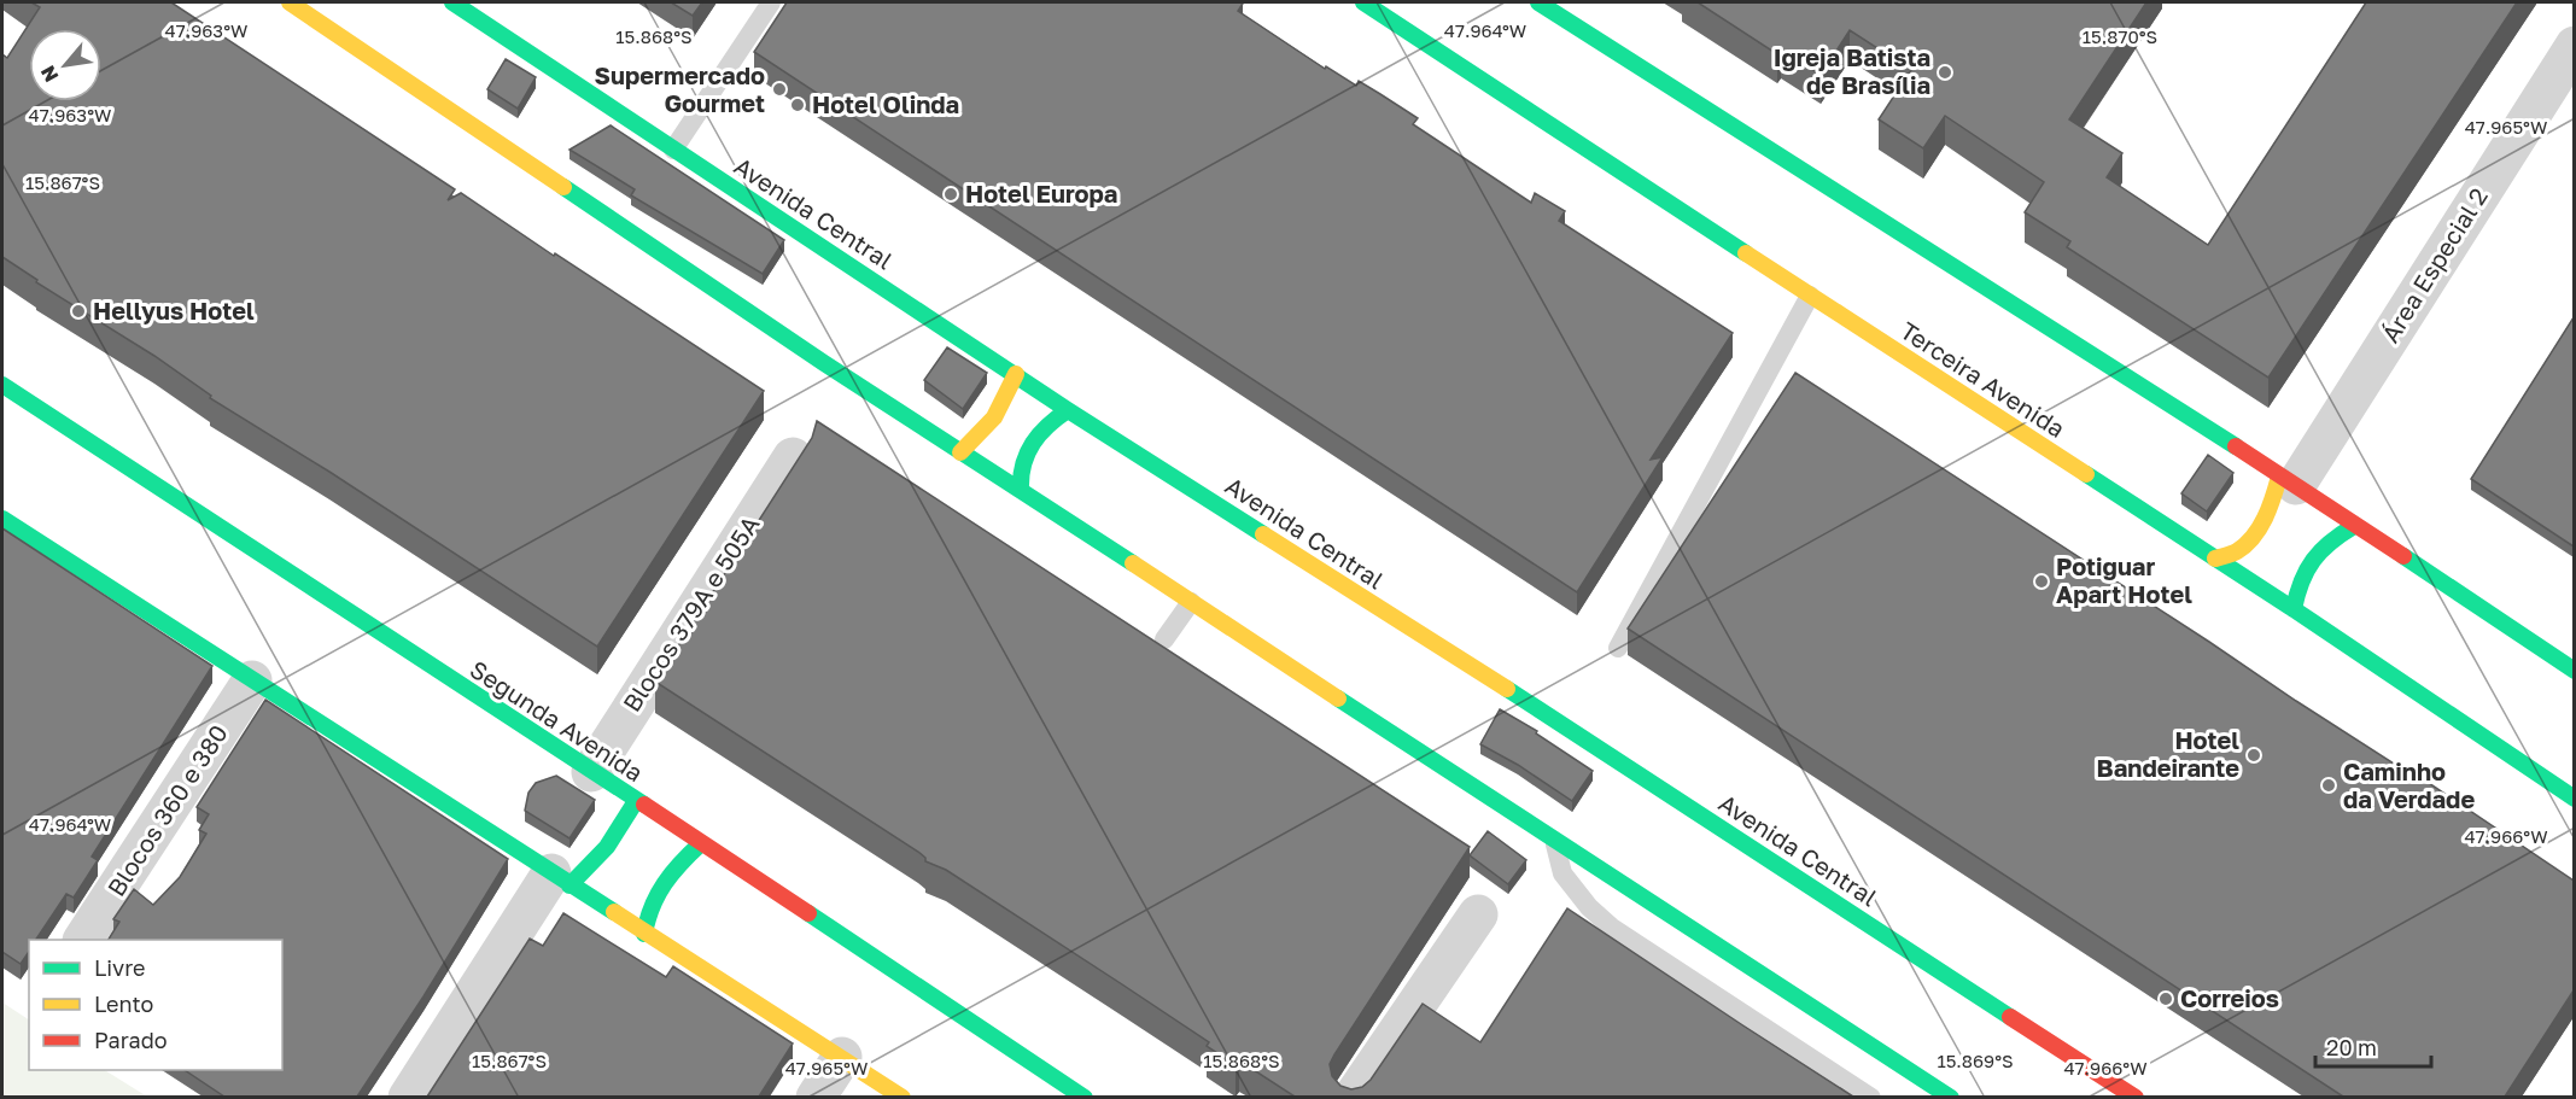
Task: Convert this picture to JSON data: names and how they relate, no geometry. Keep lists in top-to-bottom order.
{
  "streets": {
    "street": [
      "Avenida Central",
      "Área Especial 2",
      "Terceira Avenida",
      "Blocos 379A e 505A",
      "Segunda Avenida",
      "Blocos 360 e 380"
    ]
  },
  "crossings": [
    ["Blocos 379A e 505A", "Segunda Avenida"]
  ],
  "places": [
    "Igreja Batista de Brasília",
    "Supermercado Gourmet",
    "Hotel Olinda",
    "Hotel Europa",
    "Hellyus Hotel",
    "Potiguar Apart Hotel",
    "Hotel Bandeirante",
    "Caminho da Verdade",
    "Correios"
  ],
  "legend": ["Livre", "Lento", "Parado"],
  "scale_bar": "20 m",
  "north": "bottom left",
  "coordinates": [
    "47.963°W",
    "47.964°W",
    "15.868°S",
    "15.870°S",
    "47.965°W",
    "15.867°S",
    "47.966°W",
    "15.869°S"
  ]
}
